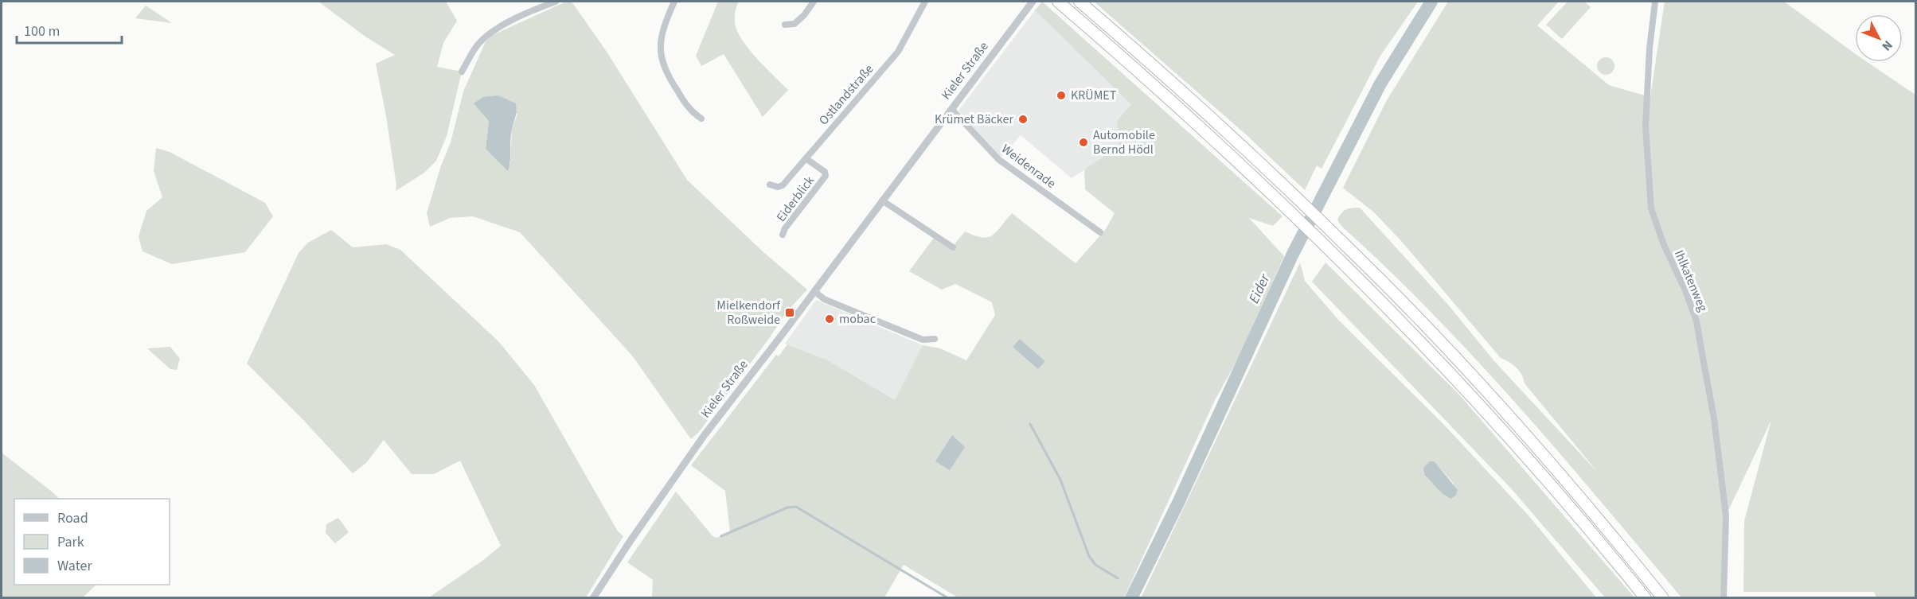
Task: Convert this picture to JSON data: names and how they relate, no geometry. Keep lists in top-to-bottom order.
{
  "streets": {
    "street": [
      "Kieler Straße",
      "Ostlandstraße",
      "Weidenrade",
      "Eiderblick",
      "Ihlkatenweg"
    ]
  },
  "crossings": [
    ["Kieler Straße", "Weidenrade"],
    ["Ostlandstraße", "Eiderblick"]
  ],
  "water": ["Eider"],
  "places": {
    "other": [
      "KRÜMET",
      "Krümet Bäcker",
      "Automobile Bernd Hödl",
      "mobac"
    ],
    "transit": ["Mielkendorf Roßweide"]
  },
  "legend": ["Road", "Park", "Water"],
  "scale_bar": "100 m",
  "north": "bottom right"
}
